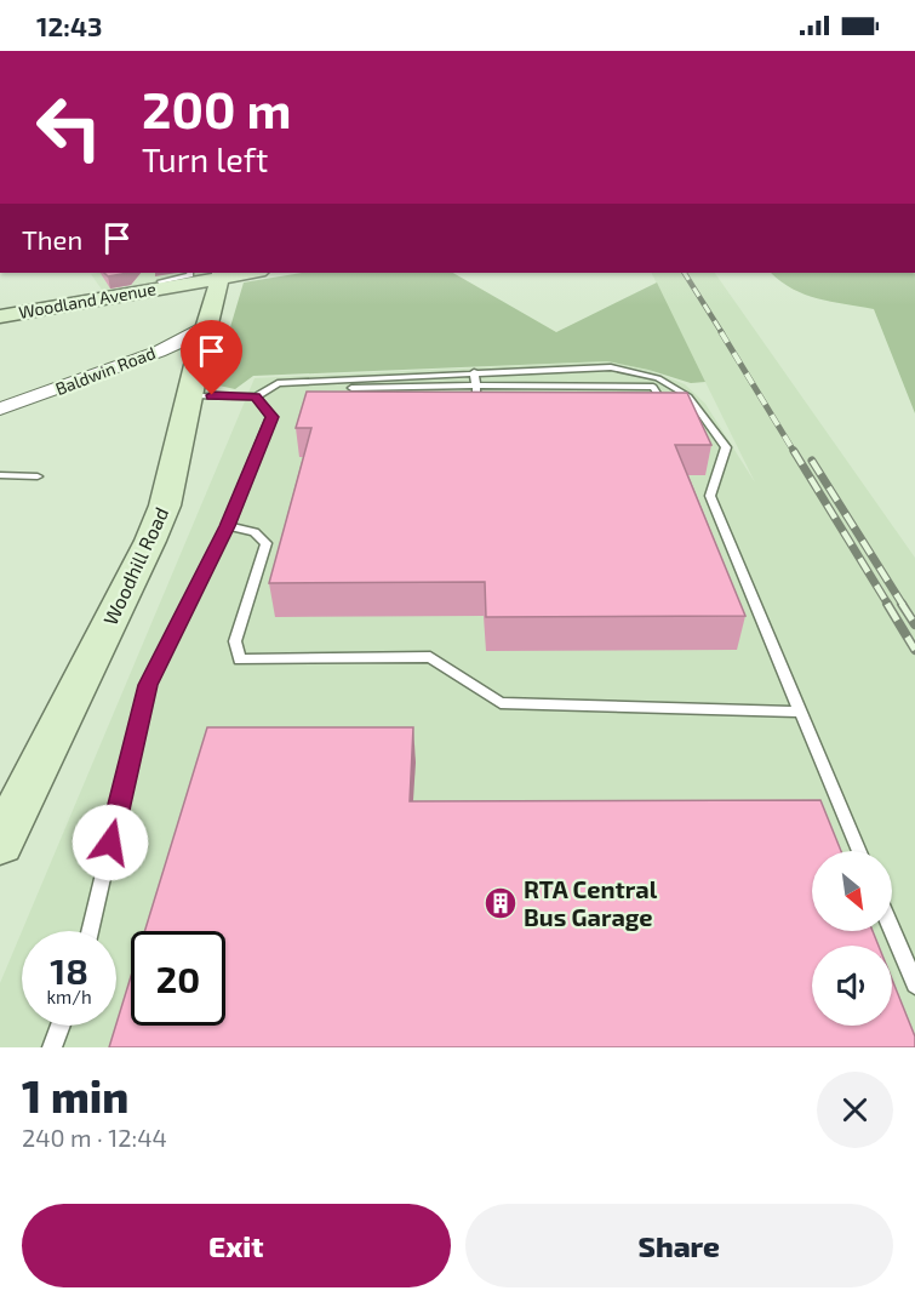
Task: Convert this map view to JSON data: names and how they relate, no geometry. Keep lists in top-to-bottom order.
{
  "streets": {
    "street": ["Woodland Avenue", "Baldwin Road", "Woodhill Road"]
  },
  "crossings": [
    ["Woodland Avenue", "Woodhill Road"],
    ["Baldwin Road", "Woodhill Road"]
  ],
  "places": {
    "building": ["RTA Central Bus Garage"]
  },
  "north": "bottom right",
  "page": {
    "status": "12:43",
    "turn": ["200 m", "Turn left"],
    "then": "Then",
    "speed": "18 km/h",
    "limit": "20",
    "heading": ["1 min", "240 m · 12:44"],
    "buttons": ["Exit", "Share"]
  }
}
